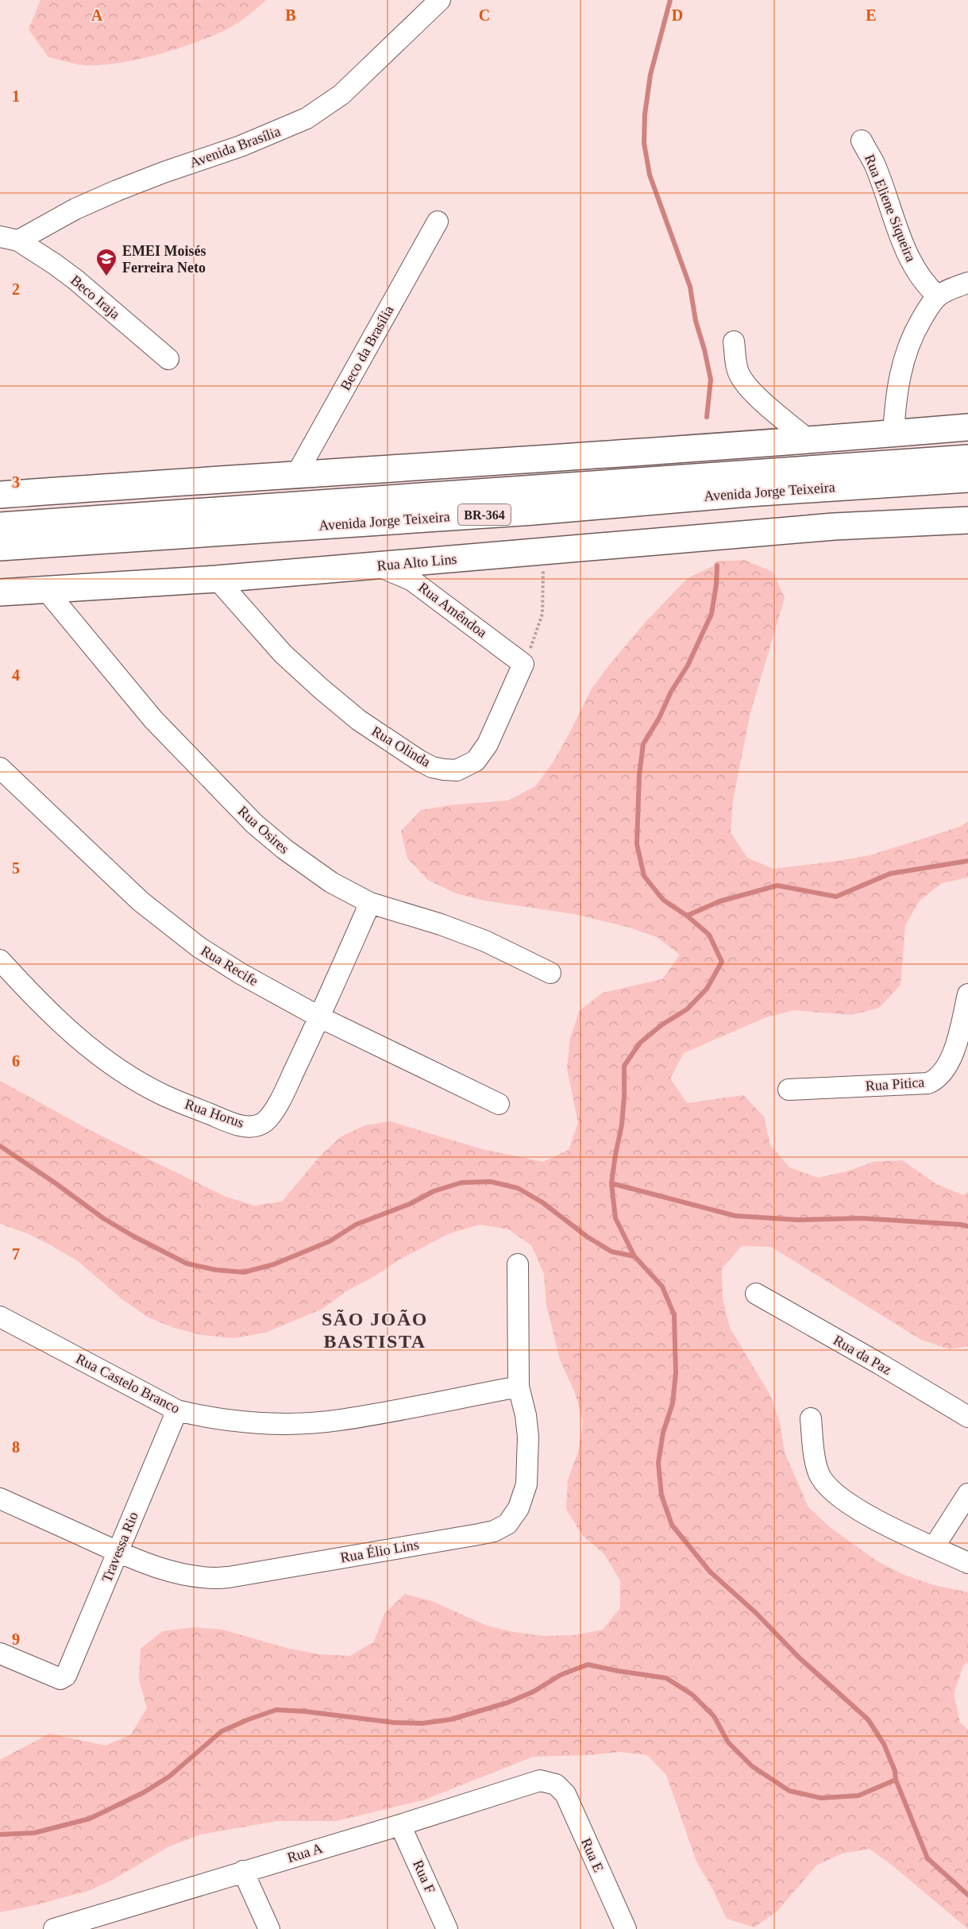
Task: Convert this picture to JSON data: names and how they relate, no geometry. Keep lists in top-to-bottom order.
{
  "streets": {
    "main road": ["Avenida Jorge Teixeira", "BR-364", "Rua Alto Lins"],
    "street": [
      "Avenida Brasília",
      "Rua Eliene Siqueira",
      "Beco Iraja",
      "Beco da Brasília",
      "Rua Amêndoa",
      "Rua Olinda",
      "Rua Osires",
      "Rua Recife",
      "Rua Pitica",
      "Rua Horus",
      "Rua da Paz",
      "Rua Castelo Branco",
      "Travessa Rio",
      "Rua Élio Lins",
      "Rua A",
      "Rua E",
      "Rua F"
    ]
  },
  "crossings": [
    ["Avenida Brasília", "Beco Iraja"],
    ["Rua Alto Lins", "Rua Amêndoa"],
    ["Rua Alto Lins", "Rua Olinda"],
    ["Rua Alto Lins", "Rua Osires"],
    ["Rua Amêndoa", "Rua Olinda"],
    ["Rua Osires", "Rua Horus"],
    ["Rua Recife", "Rua Horus"],
    ["Rua Castelo Branco", "Travessa Rio"],
    ["Rua Castelo Branco", "Rua Élio Lins"],
    ["Travessa Rio", "Rua Élio Lins"],
    ["Rua A", "Rua E"],
    ["Rua A", "Rua F"]
  ],
  "districts": ["SÃO JOÃO BASTISTA"],
  "places": {
    "school or university": ["EMEI Moisés Ferreira Neto"]
  },
  "grid": {
    "columns": [
      "A",
      "B",
      "C",
      "D",
      "E"
    ],
    "rows": [
      "1",
      "2",
      "3",
      "4",
      "5",
      "6",
      "7",
      "8",
      "9"
    ]
  }
}
